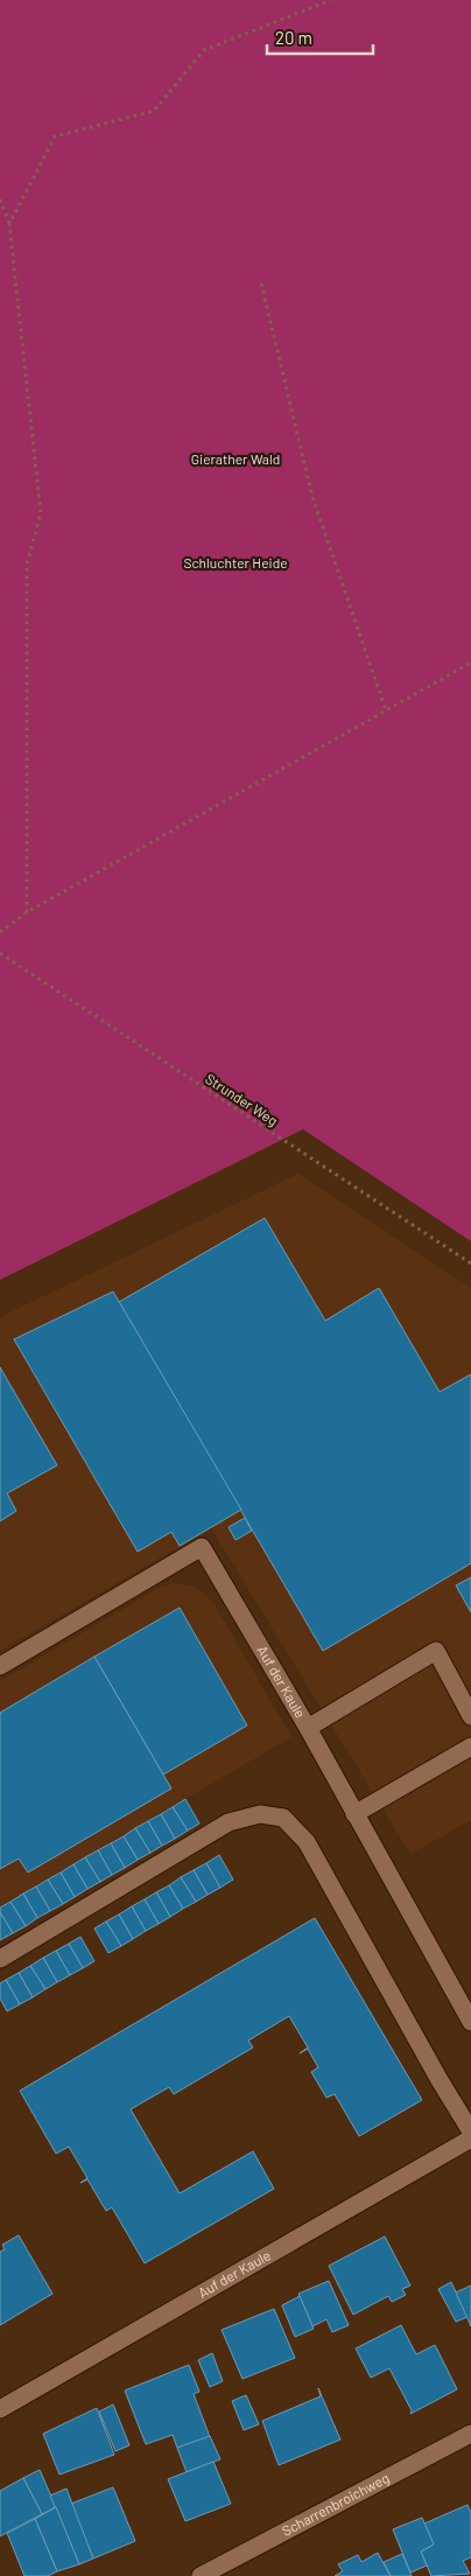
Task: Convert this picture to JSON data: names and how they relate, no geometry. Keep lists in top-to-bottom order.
{
  "streets": {
    "street": ["Auf der Kaule", "Scharrenbroichweg"],
    "path": ["Strunder Weg"]
  },
  "parks": ["Gierather Wald", "Schluchter Heide"],
  "scale_bar": "20 m"
}
